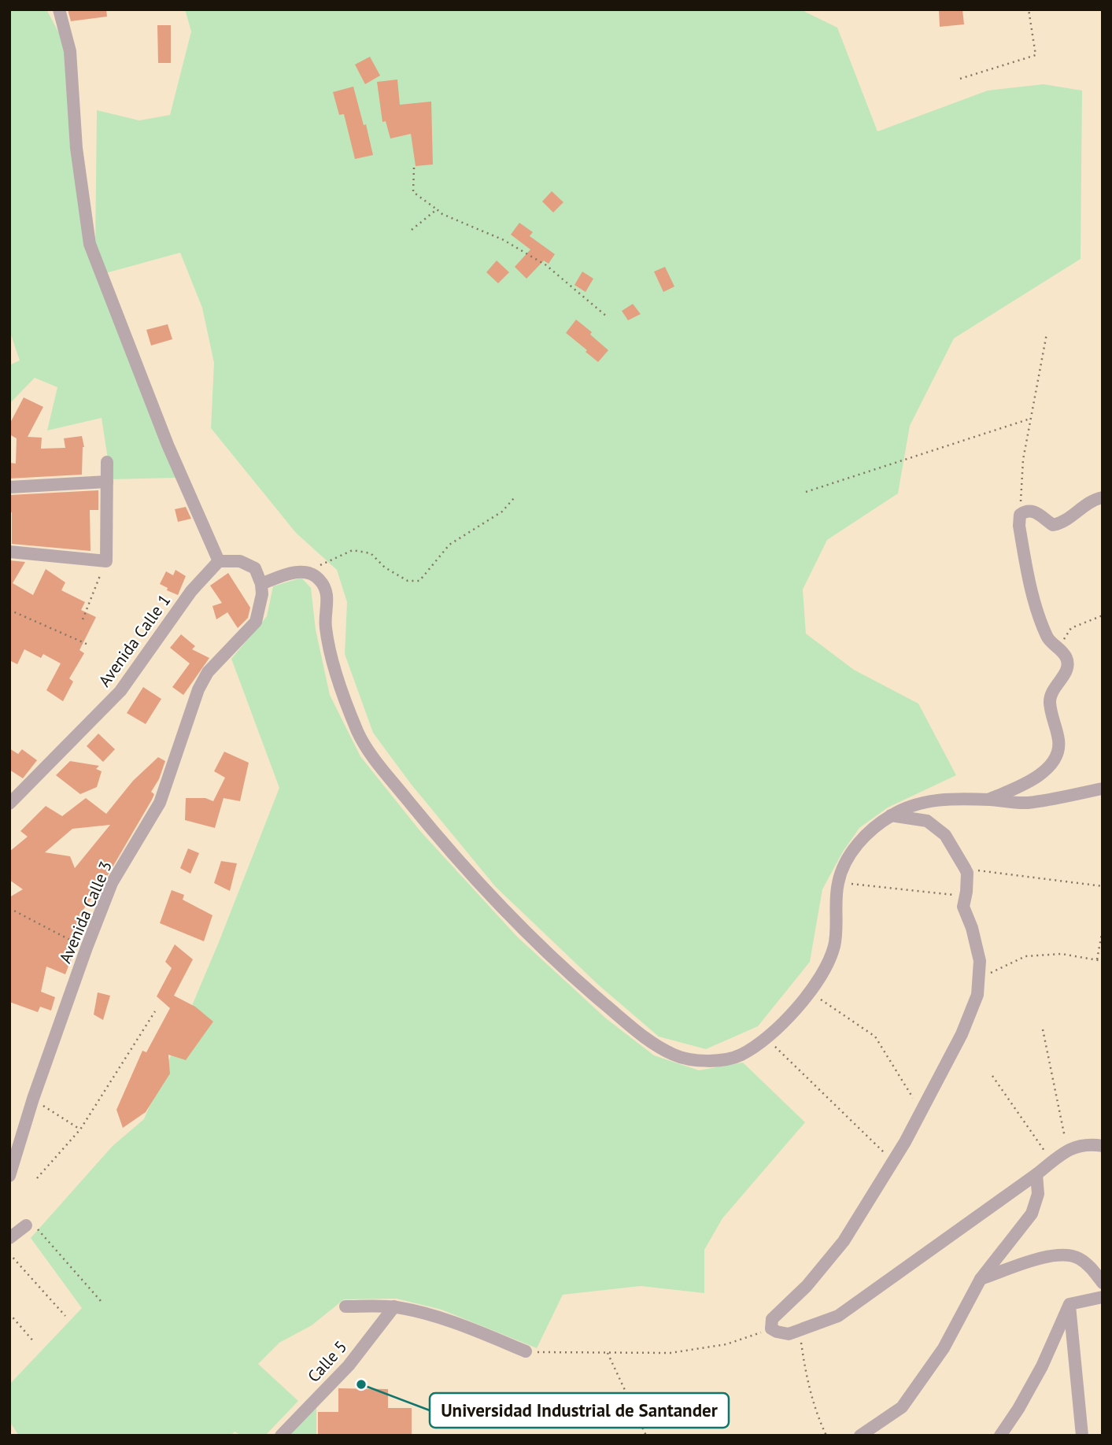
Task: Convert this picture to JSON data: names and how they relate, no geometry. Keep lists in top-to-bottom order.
{
  "streets": {
    "street": ["Avenida Calle 1", "Avenida Calle 3", "Calle 5"]
  },
  "places": ["Universidad Industrial de Santander"]
}
